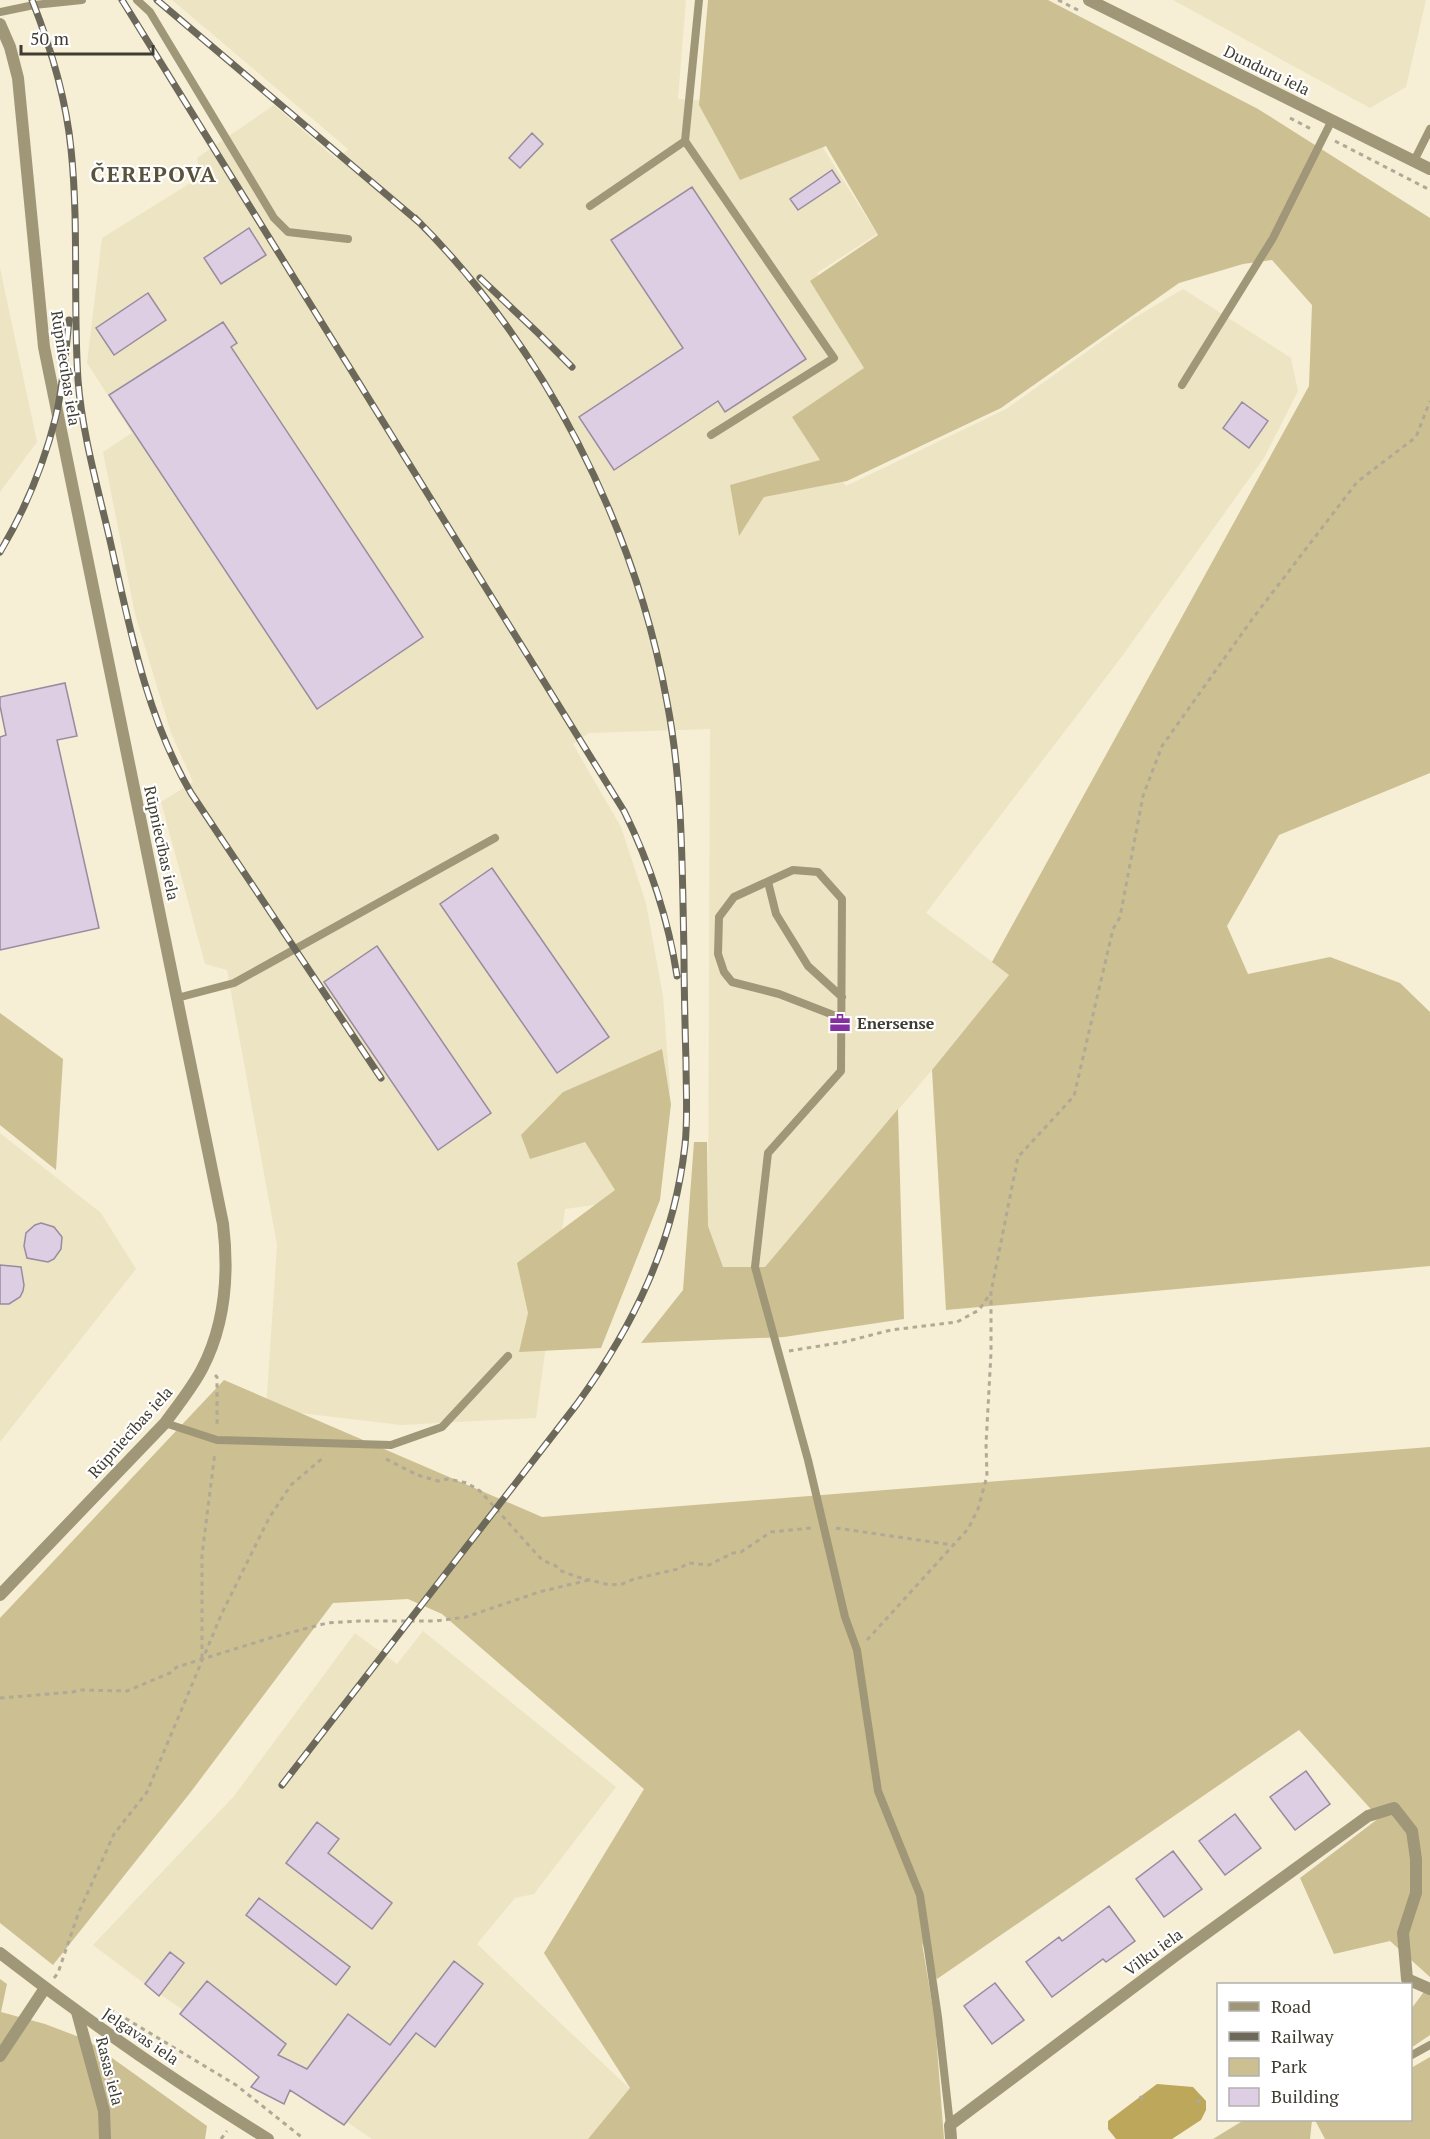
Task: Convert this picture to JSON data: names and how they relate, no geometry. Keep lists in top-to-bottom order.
{
  "streets": {
    "street": [
      "Dunduru iela",
      "Rūpniecības iela",
      "Vilku iela",
      "Jelgavas iela",
      "Rasas iela"
    ]
  },
  "crossings": [
    ["Jelgavas iela", "Rasas iela"]
  ],
  "districts": ["ČEREPOVA"],
  "places": {
    "office": ["Enersense"]
  },
  "legend": [
    "Road",
    "Railway",
    "Park",
    "Building"
  ],
  "scale_bar": "50 m"
}
